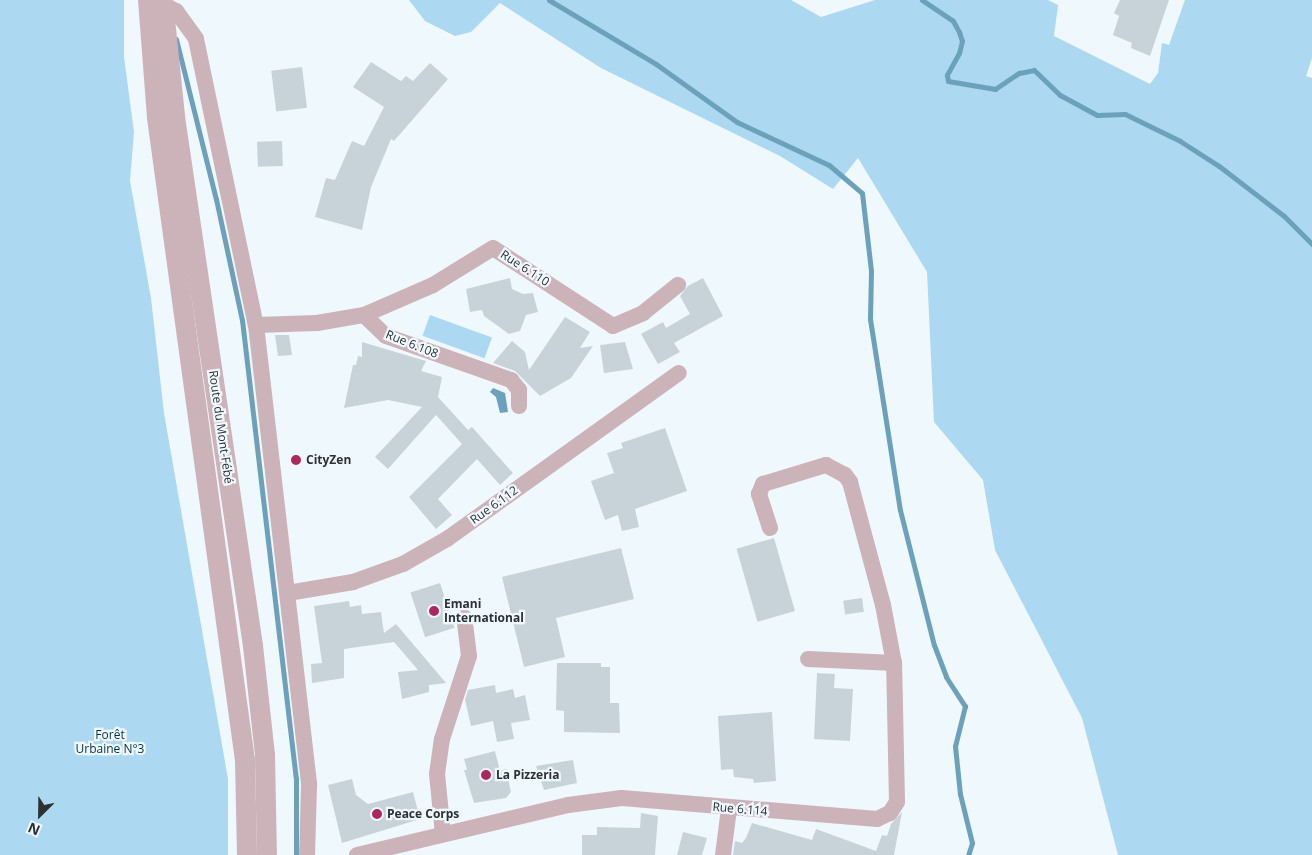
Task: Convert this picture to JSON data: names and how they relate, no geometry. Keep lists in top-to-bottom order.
{
  "streets": {
    "street": [
      "Rue 6.110",
      "Rue 6.108",
      "Route du Mont-Fébé",
      "Rue 6.112",
      "Rue 6.114"
    ]
  },
  "crossings": [
    ["Rue 6.110", "Rue 6.108"]
  ],
  "parks": ["Forêt Urbaine N°3"],
  "places": [
    "CityZen",
    "Emani International",
    "La Pizzeria",
    "Peace Corps"
  ],
  "north": "bottom left"
}
